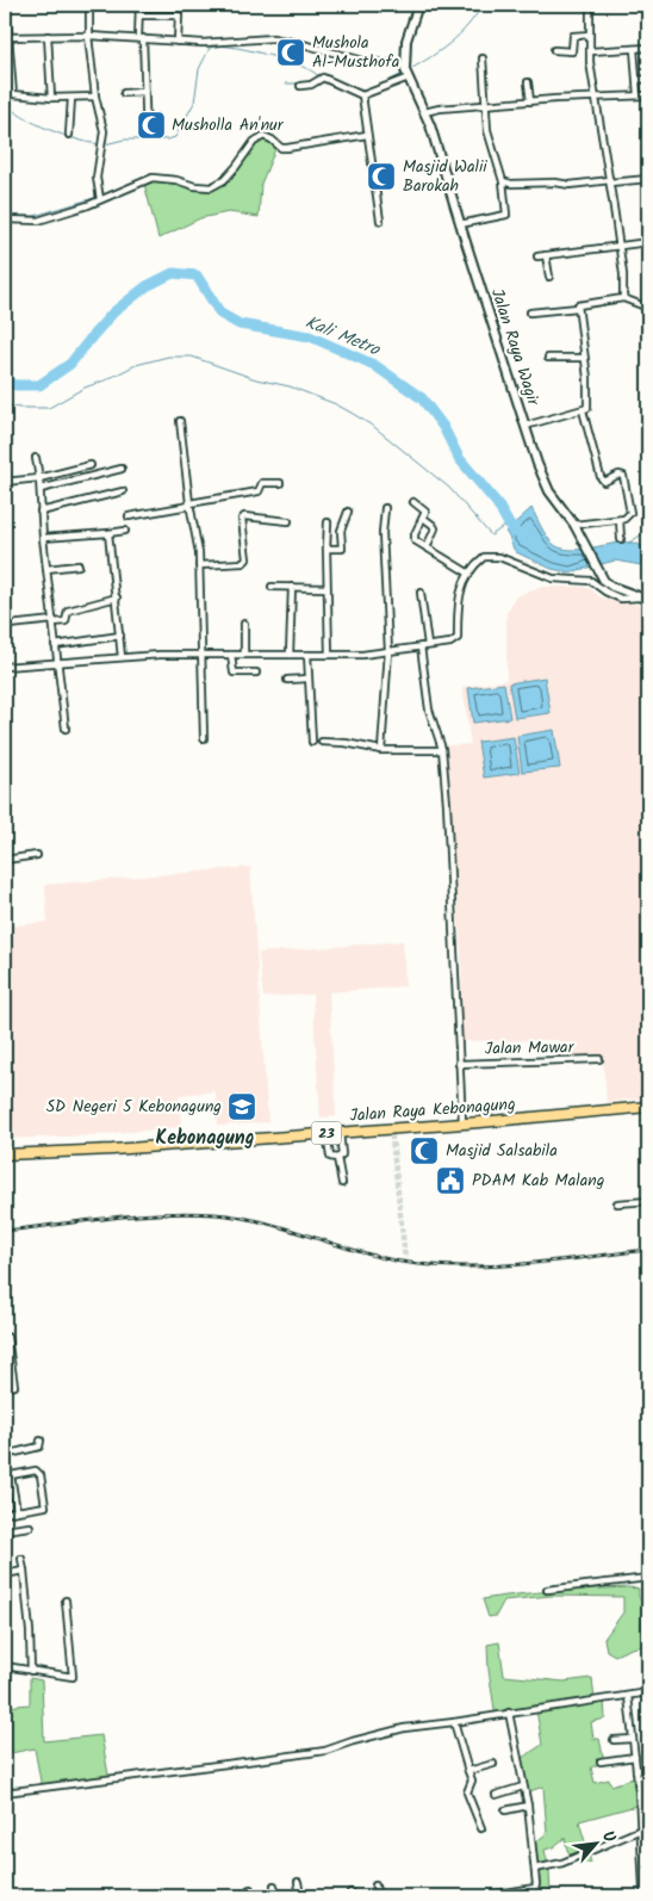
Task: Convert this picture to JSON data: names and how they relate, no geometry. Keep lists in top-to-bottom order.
{
  "streets": {
    "highway": ["Jalan Raya Kebonagung", "23"],
    "main road": ["Jalan Raya Wagir"],
    "street": ["Jalan Mawar"]
  },
  "districts": ["Kebonagung"],
  "water": ["Kali Metro"],
  "places": {
    "mosque": [
      "Mushola Al-Musthofa",
      "Musholla An'nur",
      "Masjid Walii Barokah",
      "Masjid Salsabila"
    ],
    "school or university": ["SD Negeri 5 Kebonagung"],
    "public building": ["PDAM Kab Malang"]
  },
  "north": "top right"
}
